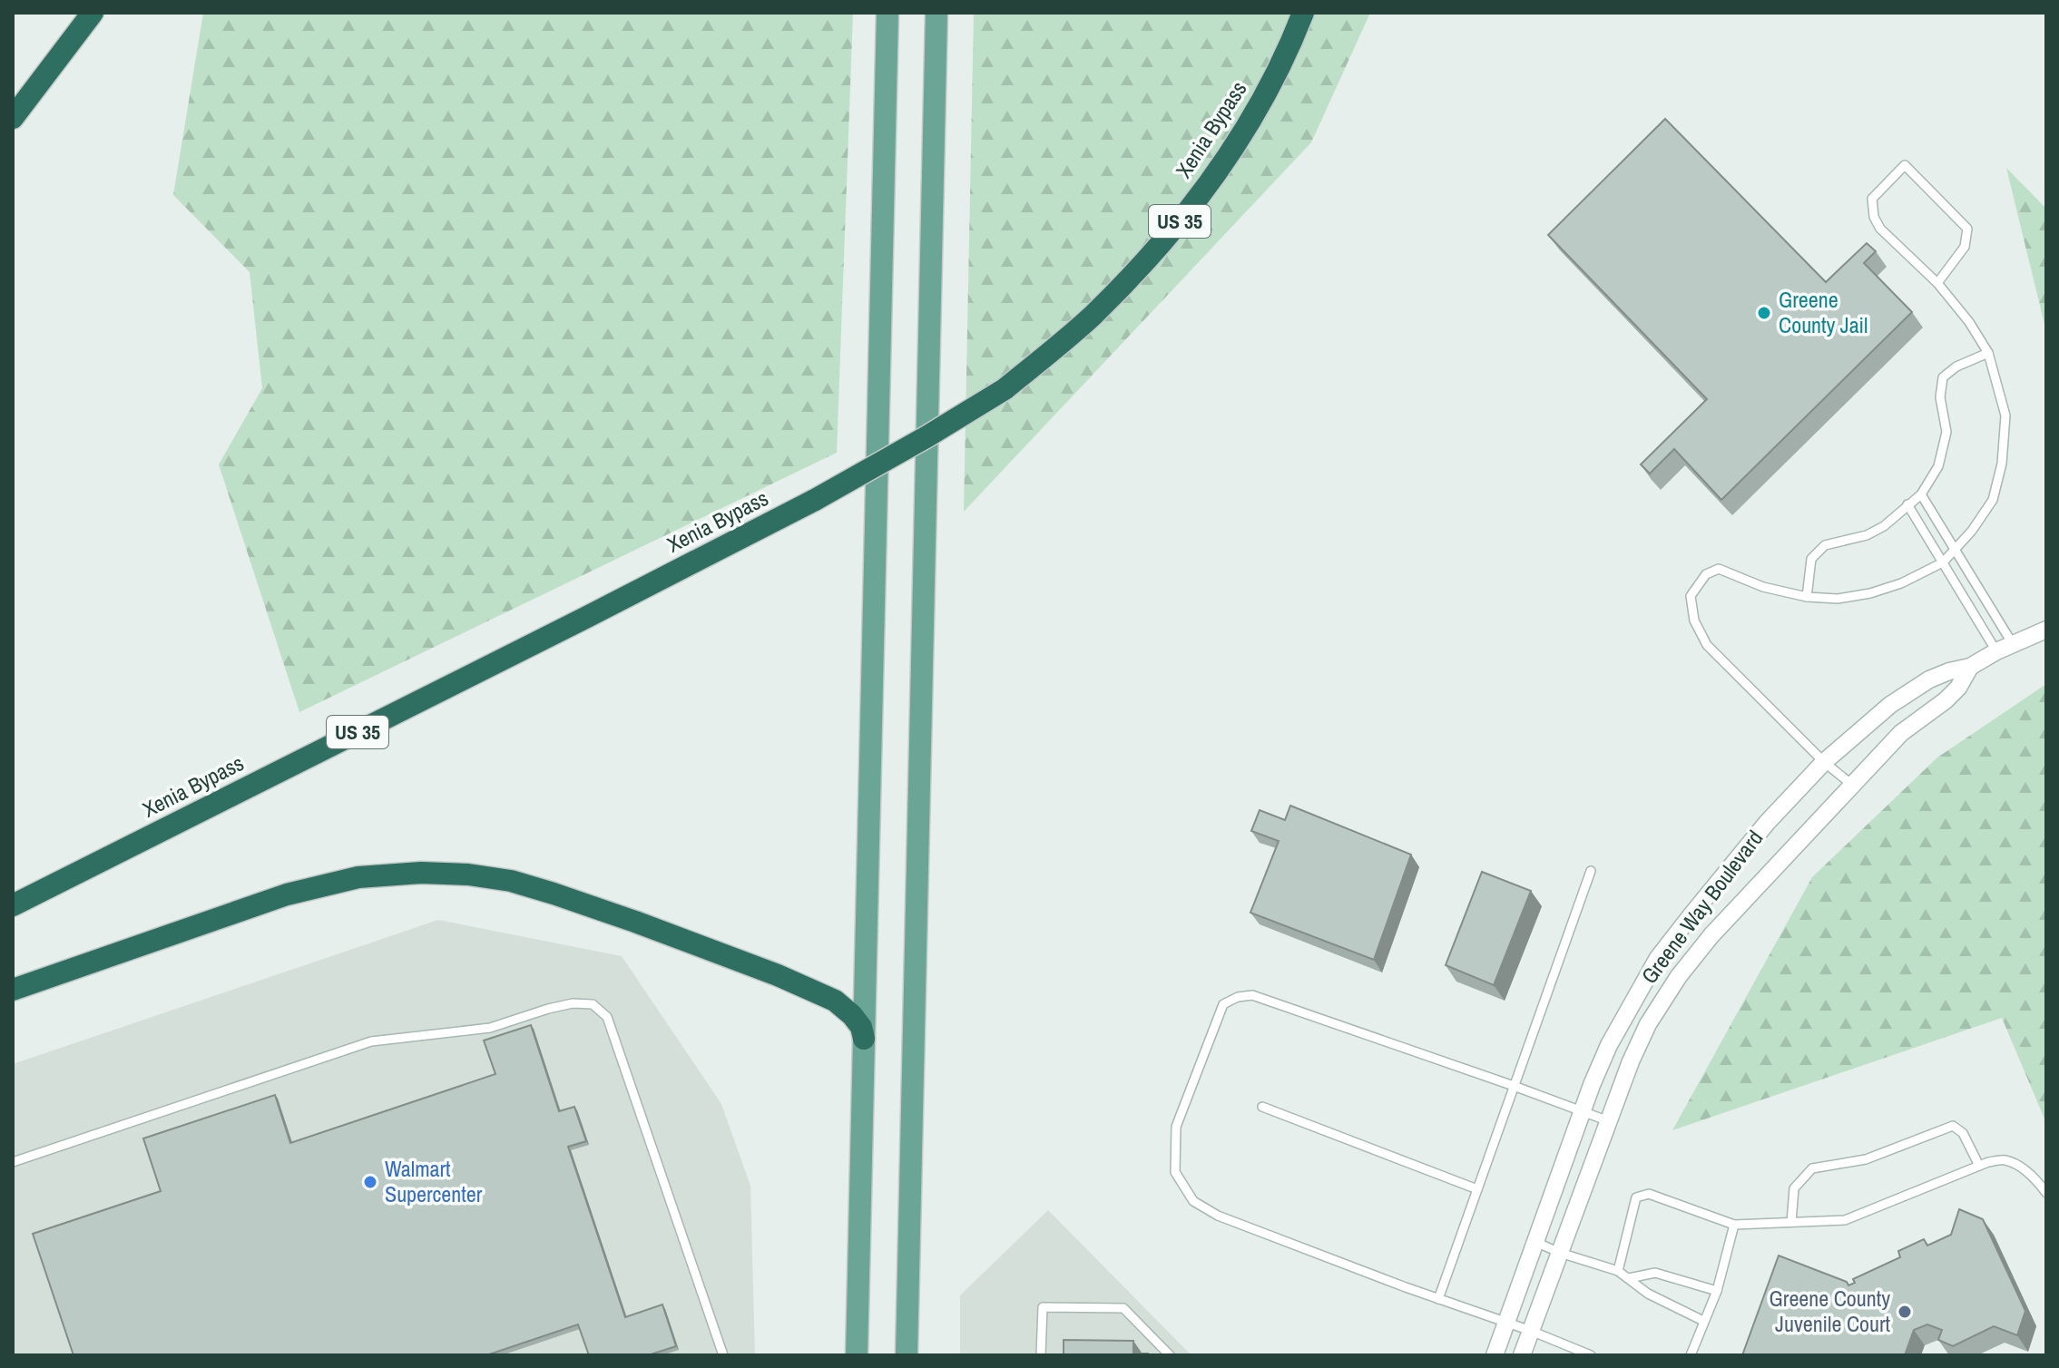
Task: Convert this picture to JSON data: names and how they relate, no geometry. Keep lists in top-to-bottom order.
{
  "streets": {
    "highway": ["Xenia Bypass", "US 35"],
    "street": ["Greene Way Boulevard"]
  },
  "places": ["Greene County Jail", "Walmart Supercenter", "Greene County Juvenile Court"]
}
